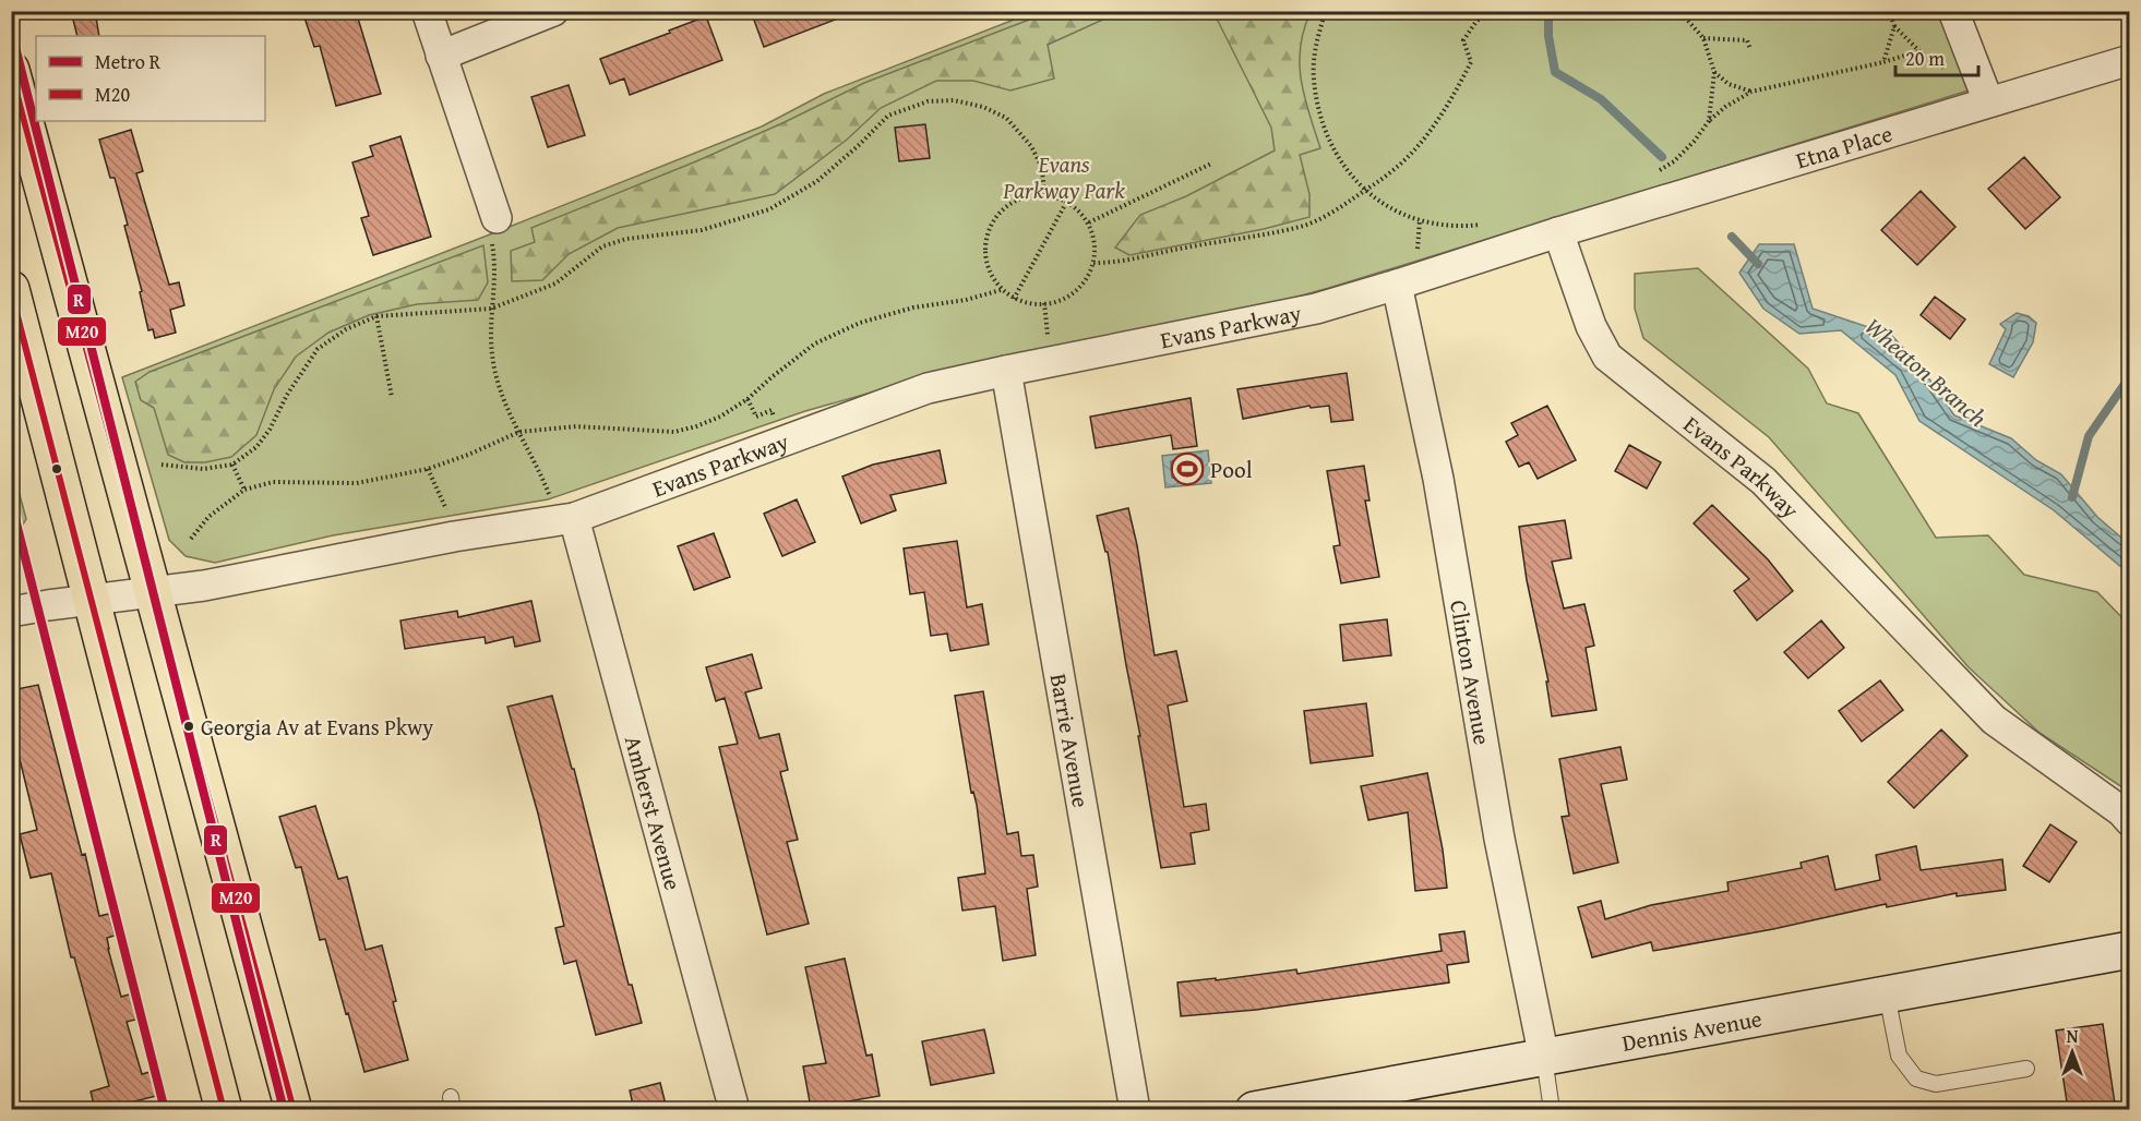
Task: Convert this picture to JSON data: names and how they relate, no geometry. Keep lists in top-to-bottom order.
{
  "streets": {
    "street": [
      "Etna Place",
      "Evans Parkway",
      "Clinton Avenue",
      "Barrie Avenue",
      "Amherst Avenue",
      "Dennis Avenue"
    ]
  },
  "crossings": [
    ["Etna Place", "Evans Parkway"],
    ["Evans Parkway", "Clinton Avenue"],
    ["Evans Parkway", "Barrie Avenue"],
    ["Evans Parkway", "Amherst Avenue"],
    ["Clinton Avenue", "Dennis Avenue"]
  ],
  "water": ["Wheaton Branch"],
  "parks": ["Evans Parkway Park"],
  "places": {
    "sports": ["Pool"],
    "other": ["Georgia Av at Evans Pkwy"]
  },
  "lines": ["metro line R", "transit line M20"],
  "legend": ["Metro R", "M20"],
  "scale_bar": "20 m",
  "north": "top"
}
